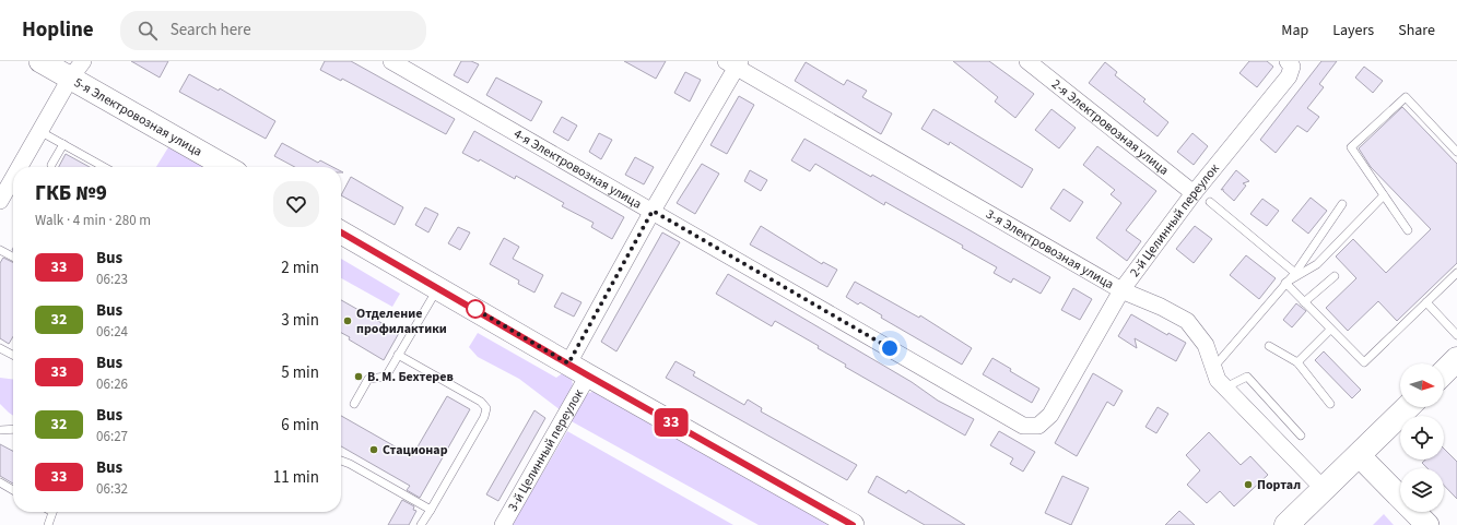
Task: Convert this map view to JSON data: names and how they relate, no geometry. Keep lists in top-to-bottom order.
{
  "streets": {
    "street": [
      "5-я Электровозная улица",
      "2-я Электровозная улица",
      "4-я Электровозная улица",
      "2-й Целинный переулок",
      "3-я Электровозная улица",
      "3-й Целинный переулок"
    ]
  },
  "crossings": [
    ["2-я Электровозная улица", "2-й Целинный переулок"],
    ["4-я Электровозная улица", "2-й Целинный переулок"],
    ["2-й Целинный переулок", "3-я Электровозная улица"]
  ],
  "places": [
    "Отделение профилактики",
    "В. М. Бехтерев",
    "Стационар",
    "Портал"
  ],
  "lines": ["bus line 33"],
  "north": "right",
  "page": {
    "header": "Hopline",
    "search": "Search here",
    "nav": ["Map", "Layers", "Share"],
    "on_map": "33",
    "heading": ["ГКБ №9", "Walk · 4 min · 280 m"],
    "list": [
      {
        "mark": "33",
        "name": "Bus",
        "note": "06:23",
        "value": "2 min"
      },
      {
        "mark": "32",
        "name": "Bus",
        "note": "06:24",
        "value": "3 min"
      },
      {
        "mark": "33",
        "name": "Bus",
        "note": "06:26",
        "value": "5 min"
      },
      {
        "mark": "32",
        "name": "Bus",
        "note": "06:27",
        "value": "6 min"
      },
      {
        "mark": "33",
        "name": "Bus",
        "note": "06:32",
        "value": "11 min"
      }
    ]
  }
}
